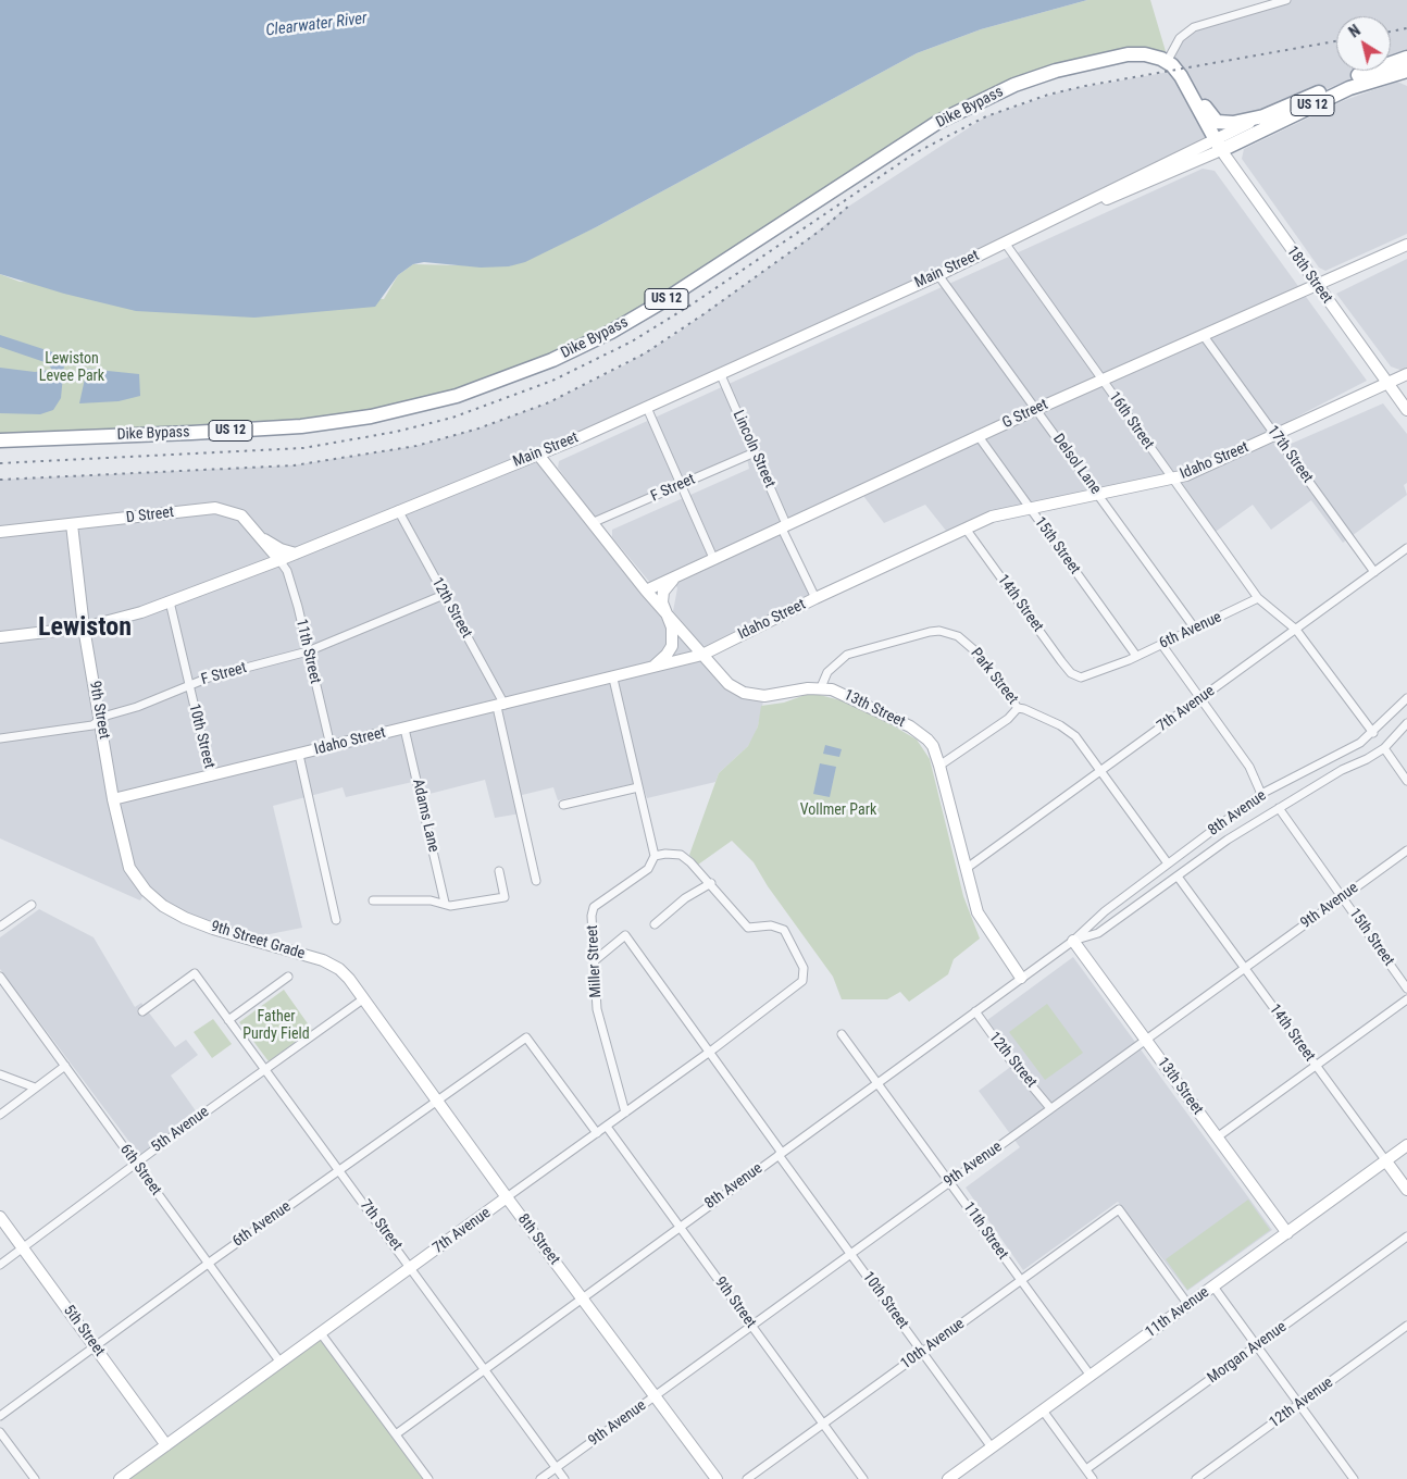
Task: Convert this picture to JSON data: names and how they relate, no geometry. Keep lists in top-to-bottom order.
{
  "streets": {
    "highway": ["US 12", "Dike Bypass", "Main Street"],
    "street": [
      "18th Street",
      "G Street",
      "16th Street",
      "Lincoln Street",
      "17th Street",
      "Idaho Street",
      "Delsol Lane",
      "F Street",
      "D Street",
      "15th Street",
      "14th Street",
      "12th Street",
      "6th Avenue",
      "11th Street",
      "Park Street",
      "13th Street",
      "7th Avenue",
      "9th Street",
      "10th Street",
      "8th Avenue",
      "Adams Lane",
      "9th Avenue",
      "9th Street Grade",
      "Miller Street",
      "5th Avenue",
      "6th Street",
      "7th Street",
      "8th Street",
      "11th Avenue",
      "5th Street",
      "10th Avenue",
      "Morgan Avenue",
      "12th Avenue"
    ]
  },
  "crossings": [
    ["US 12", "Dike Bypass"],
    ["US 12", "Main Street"],
    ["Dike Bypass", "Main Street"],
    ["Dike Bypass", "18th Street"],
    ["Main Street", "18th Street"],
    ["Main Street", "16th Street"],
    ["Main Street", "Lincoln Street"],
    ["Main Street", "Delsol Lane"],
    ["Main Street", "D Street"],
    ["Main Street", "12th Street"],
    ["Main Street", "11th Street"],
    ["Main Street", "13th Street"],
    ["Main Street", "9th Street"],
    ["Main Street", "10th Street"],
    ["18th Street", "G Street"],
    ["18th Street", "Idaho Street"],
    ["G Street", "16th Street"],
    ["G Street", "Lincoln Street"],
    ["G Street", "17th Street"],
    ["G Street", "Delsol Lane"],
    ["G Street", "15th Street"],
    ["G Street", "13th Street"],
    ["16th Street", "Idaho Street"],
    ["16th Street", "6th Avenue"],
    ["Lincoln Street", "Idaho Street"],
    ["Lincoln Street", "F Street"],
    ["17th Street", "Idaho Street"],
    ["17th Street", "7th Avenue"],
    ["Idaho Street", "Delsol Lane"],
    ["Idaho Street", "15th Street"],
    ["Idaho Street", "14th Street"],
    ["Idaho Street", "12th Street"],
    ["Idaho Street", "11th Street"],
    ["Idaho Street", "13th Street"],
    ["Idaho Street", "9th Street"],
    ["Idaho Street", "10th Street"],
    ["Idaho Street", "Adams Lane"],
    ["Delsol Lane", "6th Avenue"],
    ["F Street", "12th Street"],
    ["F Street", "11th Street"],
    ["F Street", "13th Street"],
    ["F Street", "9th Street"],
    ["F Street", "10th Street"],
    ["D Street", "11th Street"],
    ["D Street", "9th Street"],
    ["15th Street", "6th Avenue"],
    ["15th Street", "8th Avenue"],
    ["15th Street", "9th Avenue"],
    ["14th Street", "6th Avenue"],
    ["14th Street", "8th Avenue"],
    ["14th Street", "9th Avenue"],
    ["14th Street", "11th Avenue"],
    ["12th Street", "8th Avenue"],
    ["12th Street", "9th Avenue"],
    ["6th Avenue", "7th Avenue"],
    ["6th Avenue", "6th Street"],
    ["6th Avenue", "7th Street"],
    ["6th Avenue", "8th Street"],
    ["6th Avenue", "5th Street"],
    ["11th Street", "8th Avenue"],
    ["11th Street", "9th Avenue"],
    ["11th Street", "11th Avenue"],
    ["11th Street", "10th Avenue"],
    ["Park Street", "13th Street"],
    ["Park Street", "7th Avenue"],
    ["13th Street", "7th Avenue"],
    ["13th Street", "8th Avenue"],
    ["13th Street", "9th Avenue"],
    ["13th Street", "11th Avenue"],
    ["7th Avenue", "9th Street"],
    ["7th Avenue", "10th Street"],
    ["7th Avenue", "Miller Street"],
    ["7th Avenue", "6th Street"],
    ["7th Avenue", "7th Street"],
    ["7th Avenue", "8th Street"],
    ["7th Avenue", "5th Street"],
    ["9th Street", "8th Avenue"],
    ["9th Street", "9th Avenue"],
    ["9th Street", "9th Street Grade"],
    ["9th Street", "10th Avenue"],
    ["10th Street", "8th Avenue"],
    ["10th Street", "9th Avenue"],
    ["10th Street", "Miller Street"],
    ["10th Street", "11th Avenue"],
    ["10th Street", "10th Avenue"],
    ["8th Avenue", "7th Street"],
    ["8th Avenue", "8th Street"],
    ["9th Avenue", "7th Street"],
    ["9th Avenue", "8th Street"],
    ["9th Street Grade", "5th Avenue"],
    ["9th Street Grade", "8th Street"],
    ["5th Avenue", "6th Street"],
    ["5th Avenue", "7th Street"],
    ["5th Avenue", "8th Street"],
    ["5th Avenue", "5th Street"],
    ["11th Avenue", "10th Avenue"]
  ],
  "districts": ["Lewiston"],
  "water": ["Clearwater River"],
  "parks": ["Lewiston Levee Park", "Vollmer Park", "Father Purdy Field"],
  "north": "top left"
}
